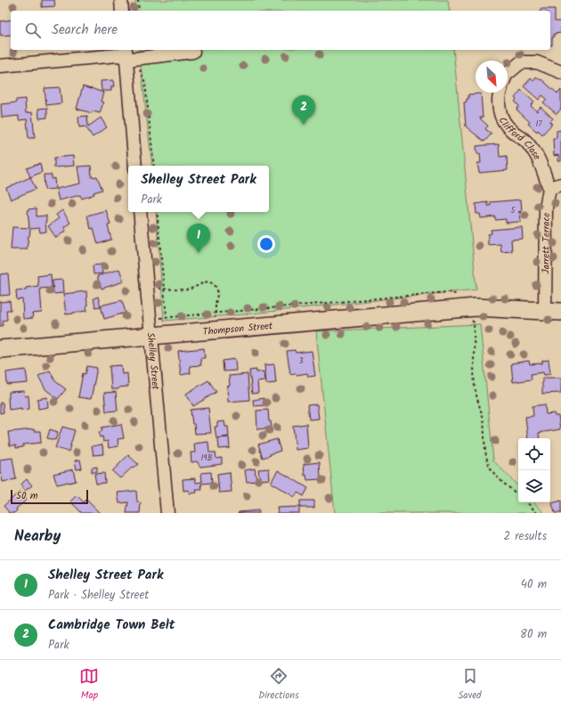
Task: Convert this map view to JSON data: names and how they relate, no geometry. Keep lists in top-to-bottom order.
{
  "streets": {
    "street": [
      "Clifford Close",
      "Jarrett Terrace",
      "Thompson Street",
      "Shelley Street"
    ]
  },
  "crossings": [
    ["Clifford Close", "Jarrett Terrace"],
    ["Jarrett Terrace", "Thompson Street"],
    ["Thompson Street", "Shelley Street"]
  ],
  "house_numbers": [
    "17",
    "5",
    "3",
    "19B"
  ],
  "scale_bar": "50 m",
  "north": "bottom right",
  "page": {
    "search": "Search here",
    "pins": ["2", "1"],
    "popup": ["Shelley Street Park", "Park"],
    "scale": "50 m",
    "heading": ["Nearby", "2 results"],
    "list": [
      {
        "mark": "1",
        "name": "Shelley Street Park",
        "note": "Park · Shelley Street",
        "value": "40 m"
      },
      {
        "mark": "2",
        "name": "Cambridge Town Belt",
        "note": "Park",
        "value": "80 m"
      }
    ],
    "nav": ["Map", "Directions", "Saved"]
  }
}
